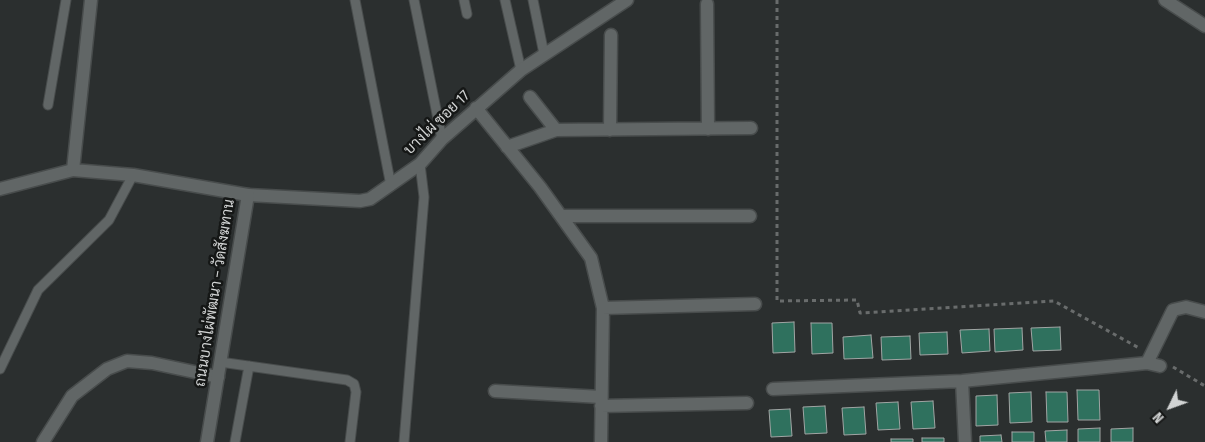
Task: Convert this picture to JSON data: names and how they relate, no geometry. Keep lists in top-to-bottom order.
{
  "streets": {
    "street": ["บางไผ่ ซอย 17", "ถนนบางไผ่พัฒนา – วัดสังฆทาน"]
  },
  "crossings": [
    ["บางไผ่ ซอย 17", "ถนนบางไผ่พัฒนา – วัดสังฆทาน"]
  ],
  "north": "bottom left"
}
